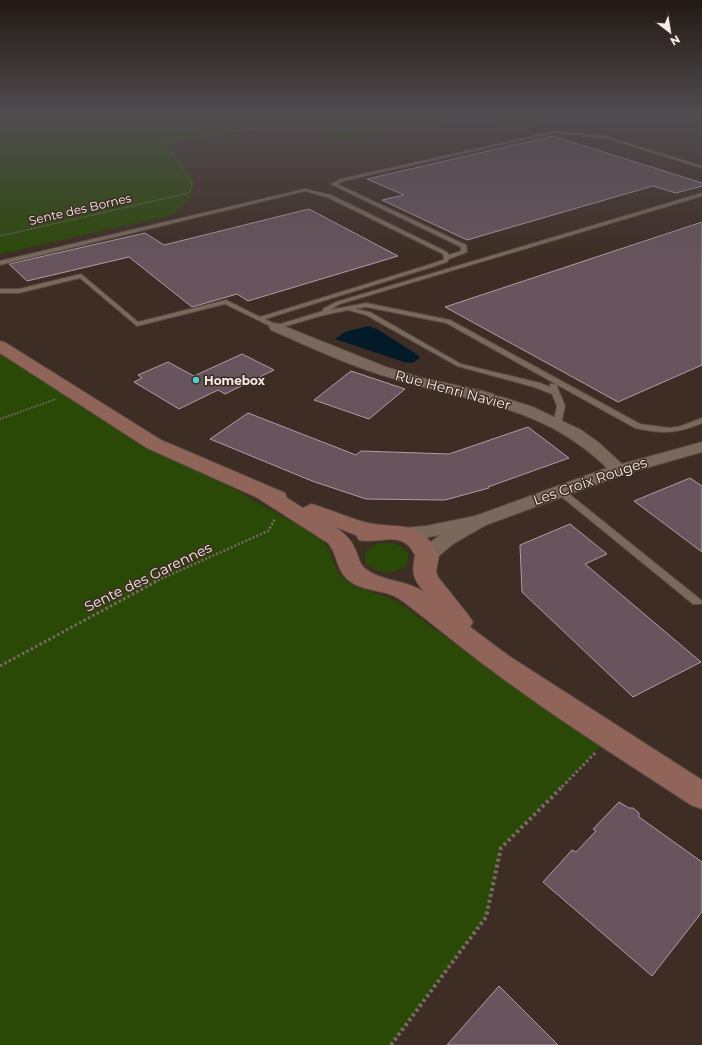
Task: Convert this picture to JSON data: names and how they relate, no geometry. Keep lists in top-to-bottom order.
{
  "streets": {
    "street": ["Rue Henri Navier", "Les Croix Rouges"],
    "path": ["Sente des Bornes", "Sente des Garennes"]
  },
  "crossings": [
    ["Rue Henri Navier", "Les Croix Rouges"]
  ],
  "places": ["Homebox"],
  "north": "bottom right"
}
